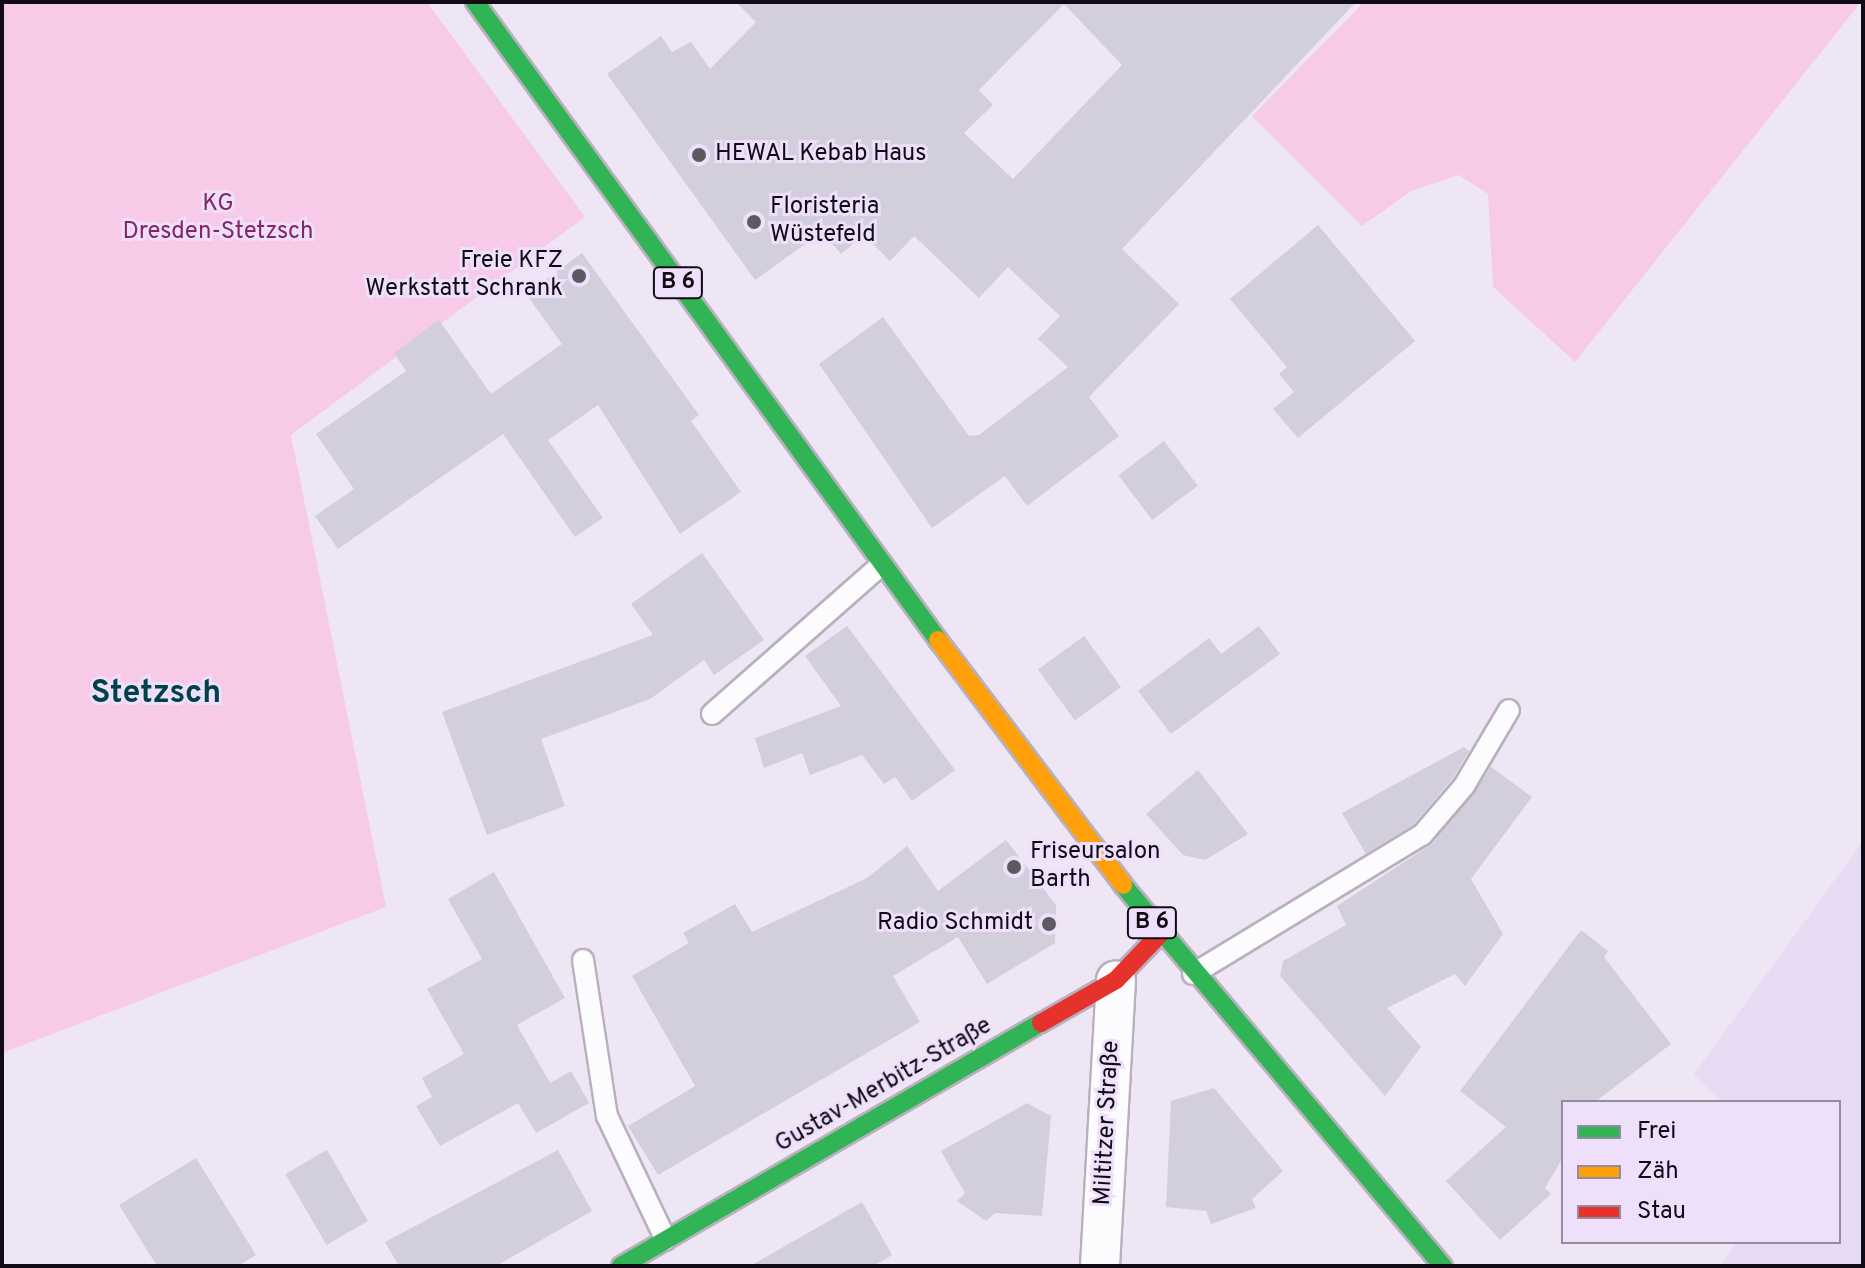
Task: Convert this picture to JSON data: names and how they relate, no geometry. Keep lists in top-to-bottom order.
{
  "streets": {
    "main road": ["B 6", "Gustav-Merbitz-Straße"],
    "street": ["Miltitzer Straße"]
  },
  "crossings": [
    ["B 6", "Gustav-Merbitz-Straße"],
    ["Gustav-Merbitz-Straße", "Miltitzer Straße"]
  ],
  "districts": ["Stetzsch"],
  "parks": ["KG Dresden-Stetzsch"],
  "places": [
    "HEWAL Kebab Haus",
    "Floristeria Wüstefeld",
    "Freie KFZ Werkstatt Schrank",
    "Friseursalon Barth",
    "Radio Schmidt"
  ],
  "legend": ["Frei", "Zäh", "Stau"]
}
